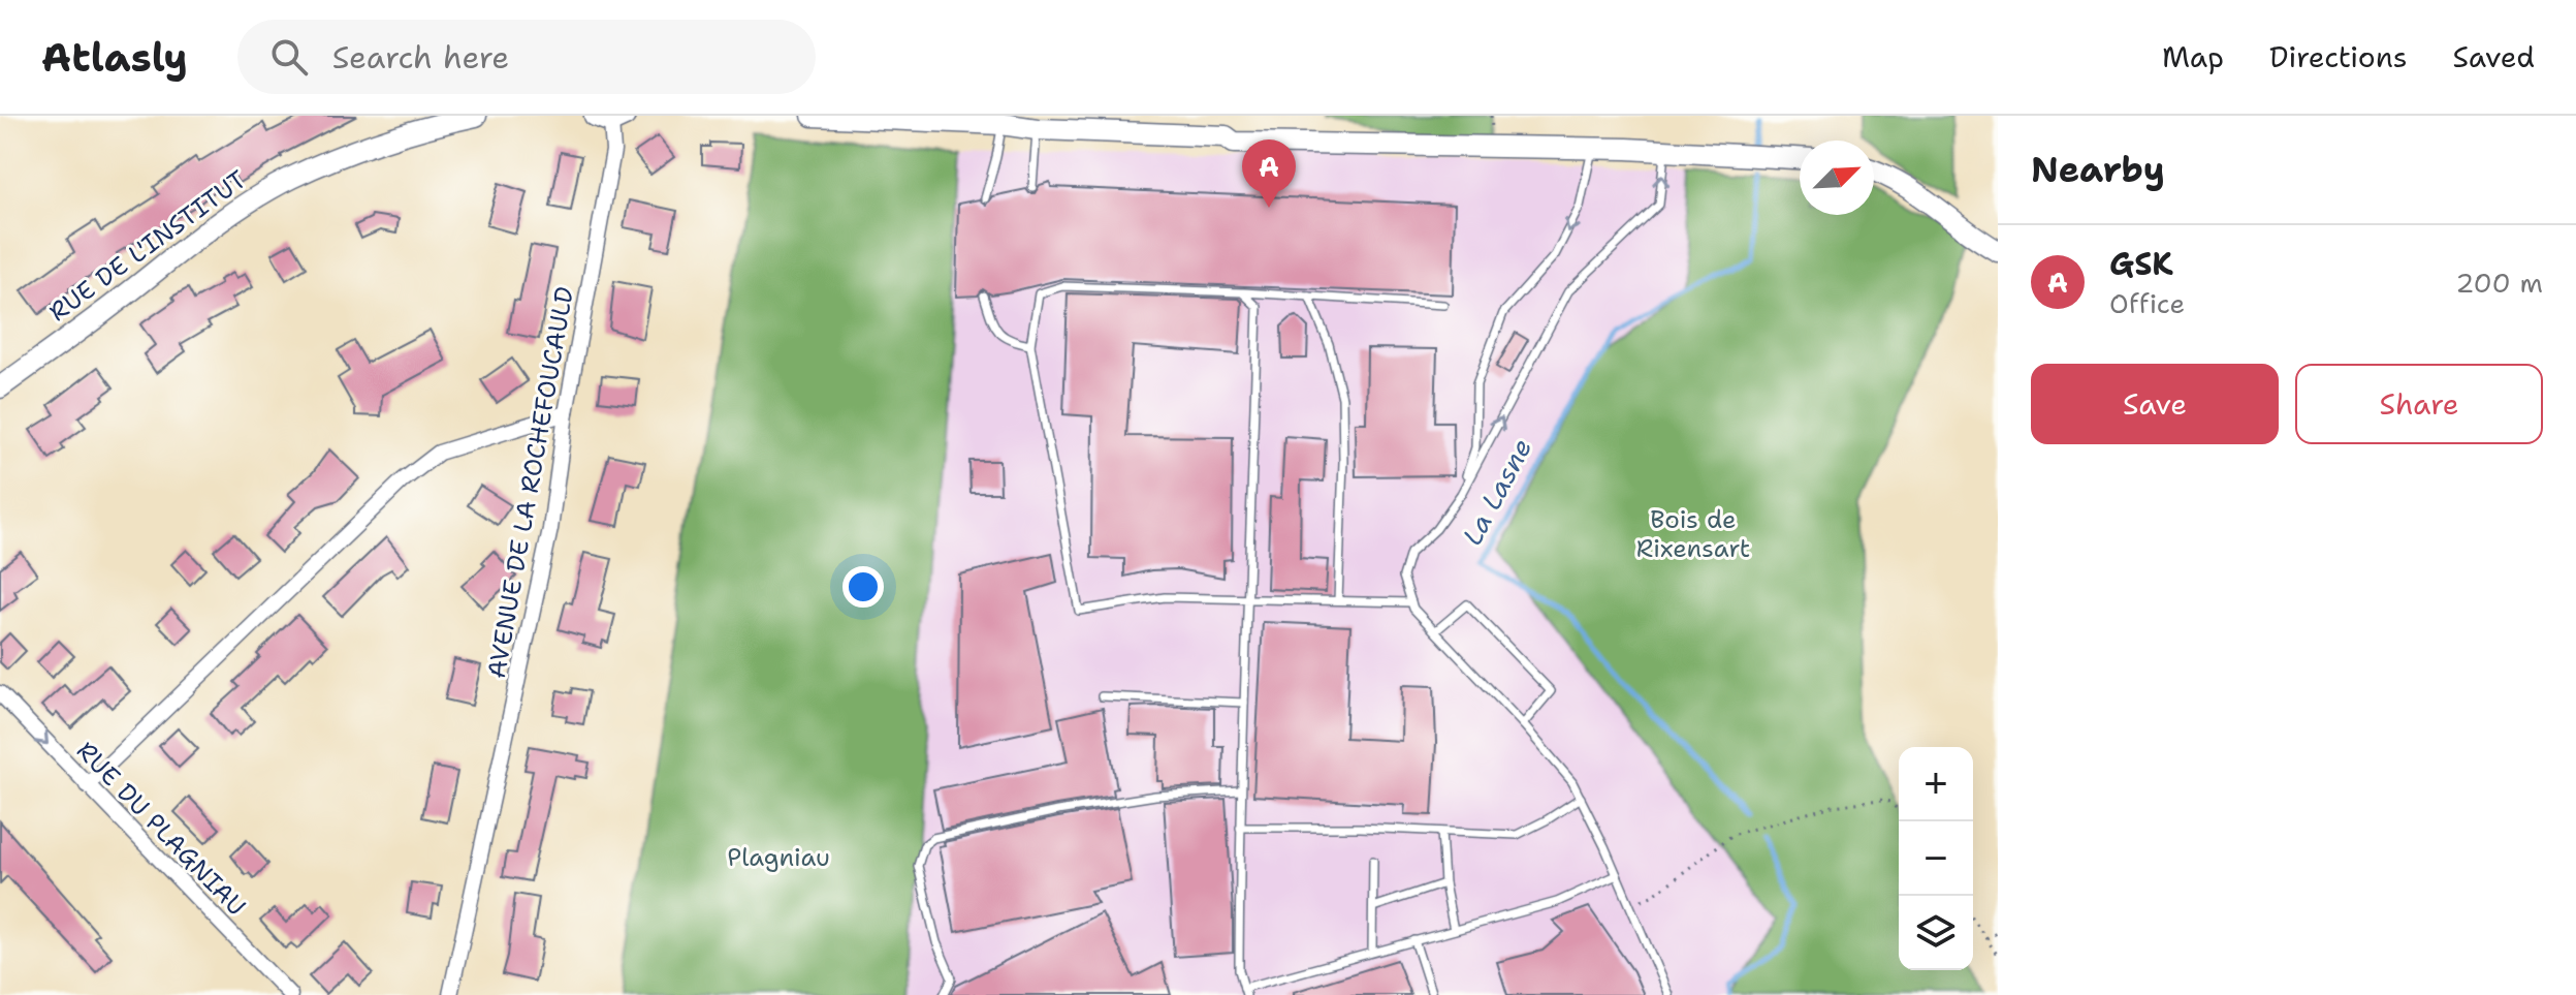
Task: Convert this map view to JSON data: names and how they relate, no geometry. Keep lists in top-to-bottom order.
{
  "streets": {
    "street": ["RUE DE L'INSTITUT", "AVENUE DE LA ROCHEFOUCAULD", "RUE DU PLAGNIAU"]
  },
  "water": ["La Lasne"],
  "parks": ["Bois de Rixensart", "Plagniau"],
  "north": "top right",
  "page": {
    "header": "Atlasly",
    "search": "Search here",
    "nav": ["Map", "Directions", "Saved"],
    "heading": "Nearby",
    "pins": "A",
    "list": [
      {
        "mark": "A",
        "name": "GSK",
        "note": "Office",
        "value": "200 m"
      }
    ],
    "buttons": ["Save", "Share"],
    "map_buttons": ["+", "−"]
  }
}
